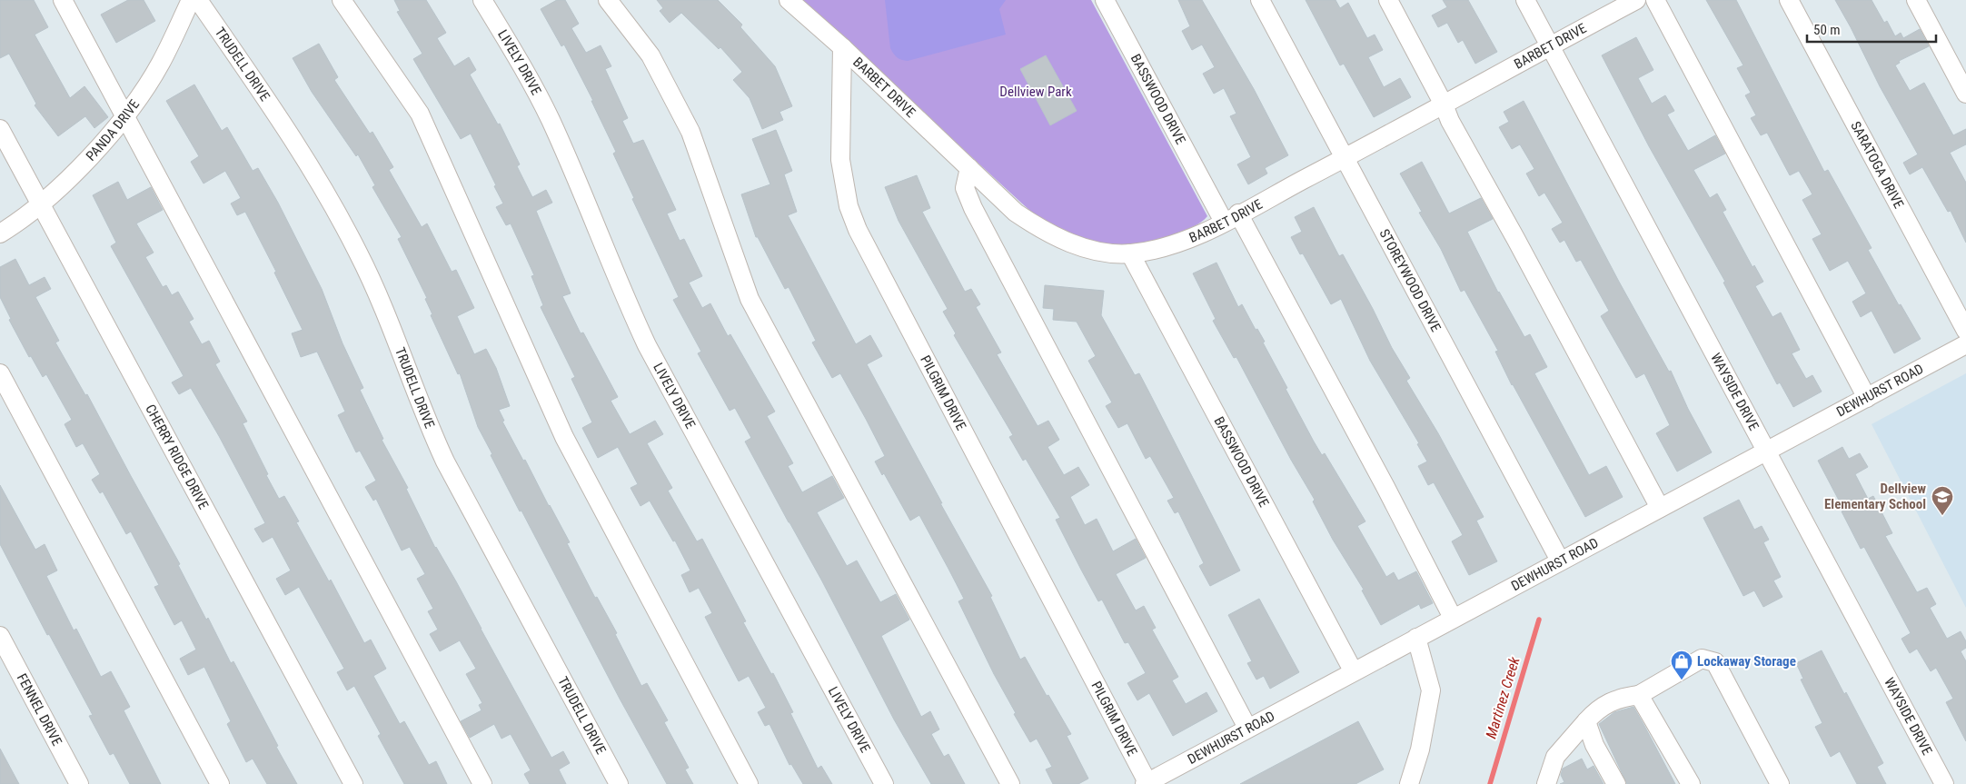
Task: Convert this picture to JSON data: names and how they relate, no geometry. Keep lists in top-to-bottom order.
{
  "streets": {
    "street": [
      "BARBET DRIVE",
      "LIVELY DRIVE",
      "TRUDELL DRIVE",
      "BASSWOOD DRIVE",
      "PANDA DRIVE",
      "SARATOGA DRIVE",
      "STOREYWOOD DRIVE",
      "DEWHURST ROAD",
      "WAYSIDE DRIVE",
      "PILGRIM DRIVE",
      "CHERRY RIDGE DRIVE",
      "FENNEL DRIVE"
    ]
  },
  "crossings": [
    ["BARBET DRIVE", "BASSWOOD DRIVE"],
    ["BARBET DRIVE", "STOREYWOOD DRIVE"],
    ["BARBET DRIVE", "WAYSIDE DRIVE"],
    ["BARBET DRIVE", "PILGRIM DRIVE"],
    ["BASSWOOD DRIVE", "DEWHURST ROAD"],
    ["PANDA DRIVE", "CHERRY RIDGE DRIVE"],
    ["STOREYWOOD DRIVE", "DEWHURST ROAD"],
    ["DEWHURST ROAD", "WAYSIDE DRIVE"],
    ["DEWHURST ROAD", "PILGRIM DRIVE"]
  ],
  "water": ["Martinez Creek"],
  "parks": ["Dellview Park"],
  "places": {
    "school or university": ["Dellview Elementary School"],
    "shop": ["Lockaway Storage"]
  },
  "scale_bar": "50 m"
}
